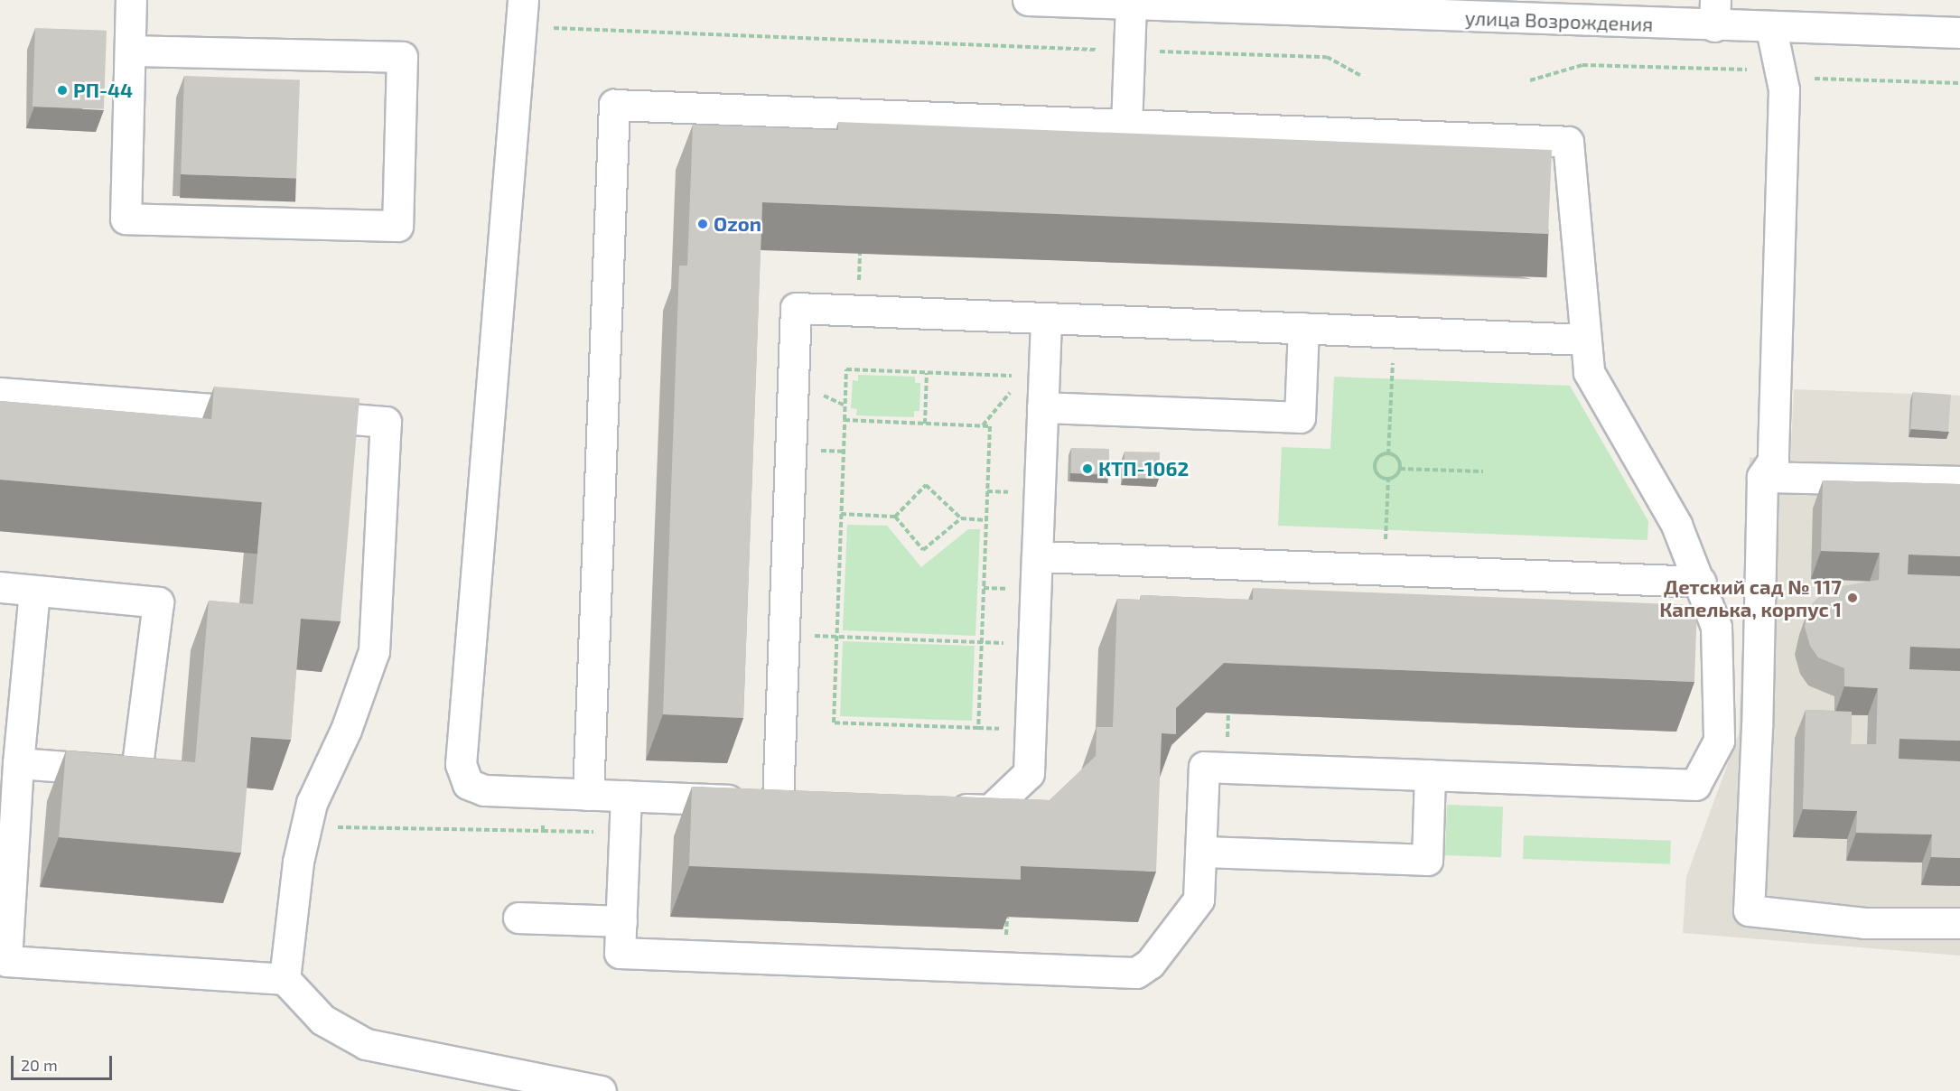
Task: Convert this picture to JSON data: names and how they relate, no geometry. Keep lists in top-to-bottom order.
{
  "streets": {
    "street": ["улица Возрождения"]
  },
  "places": [
    "РП-44",
    "Ozon",
    "КТП-1062",
    "Детский сад № 117 Капелька, корпус 1"
  ],
  "scale_bar": "20 m"
}
